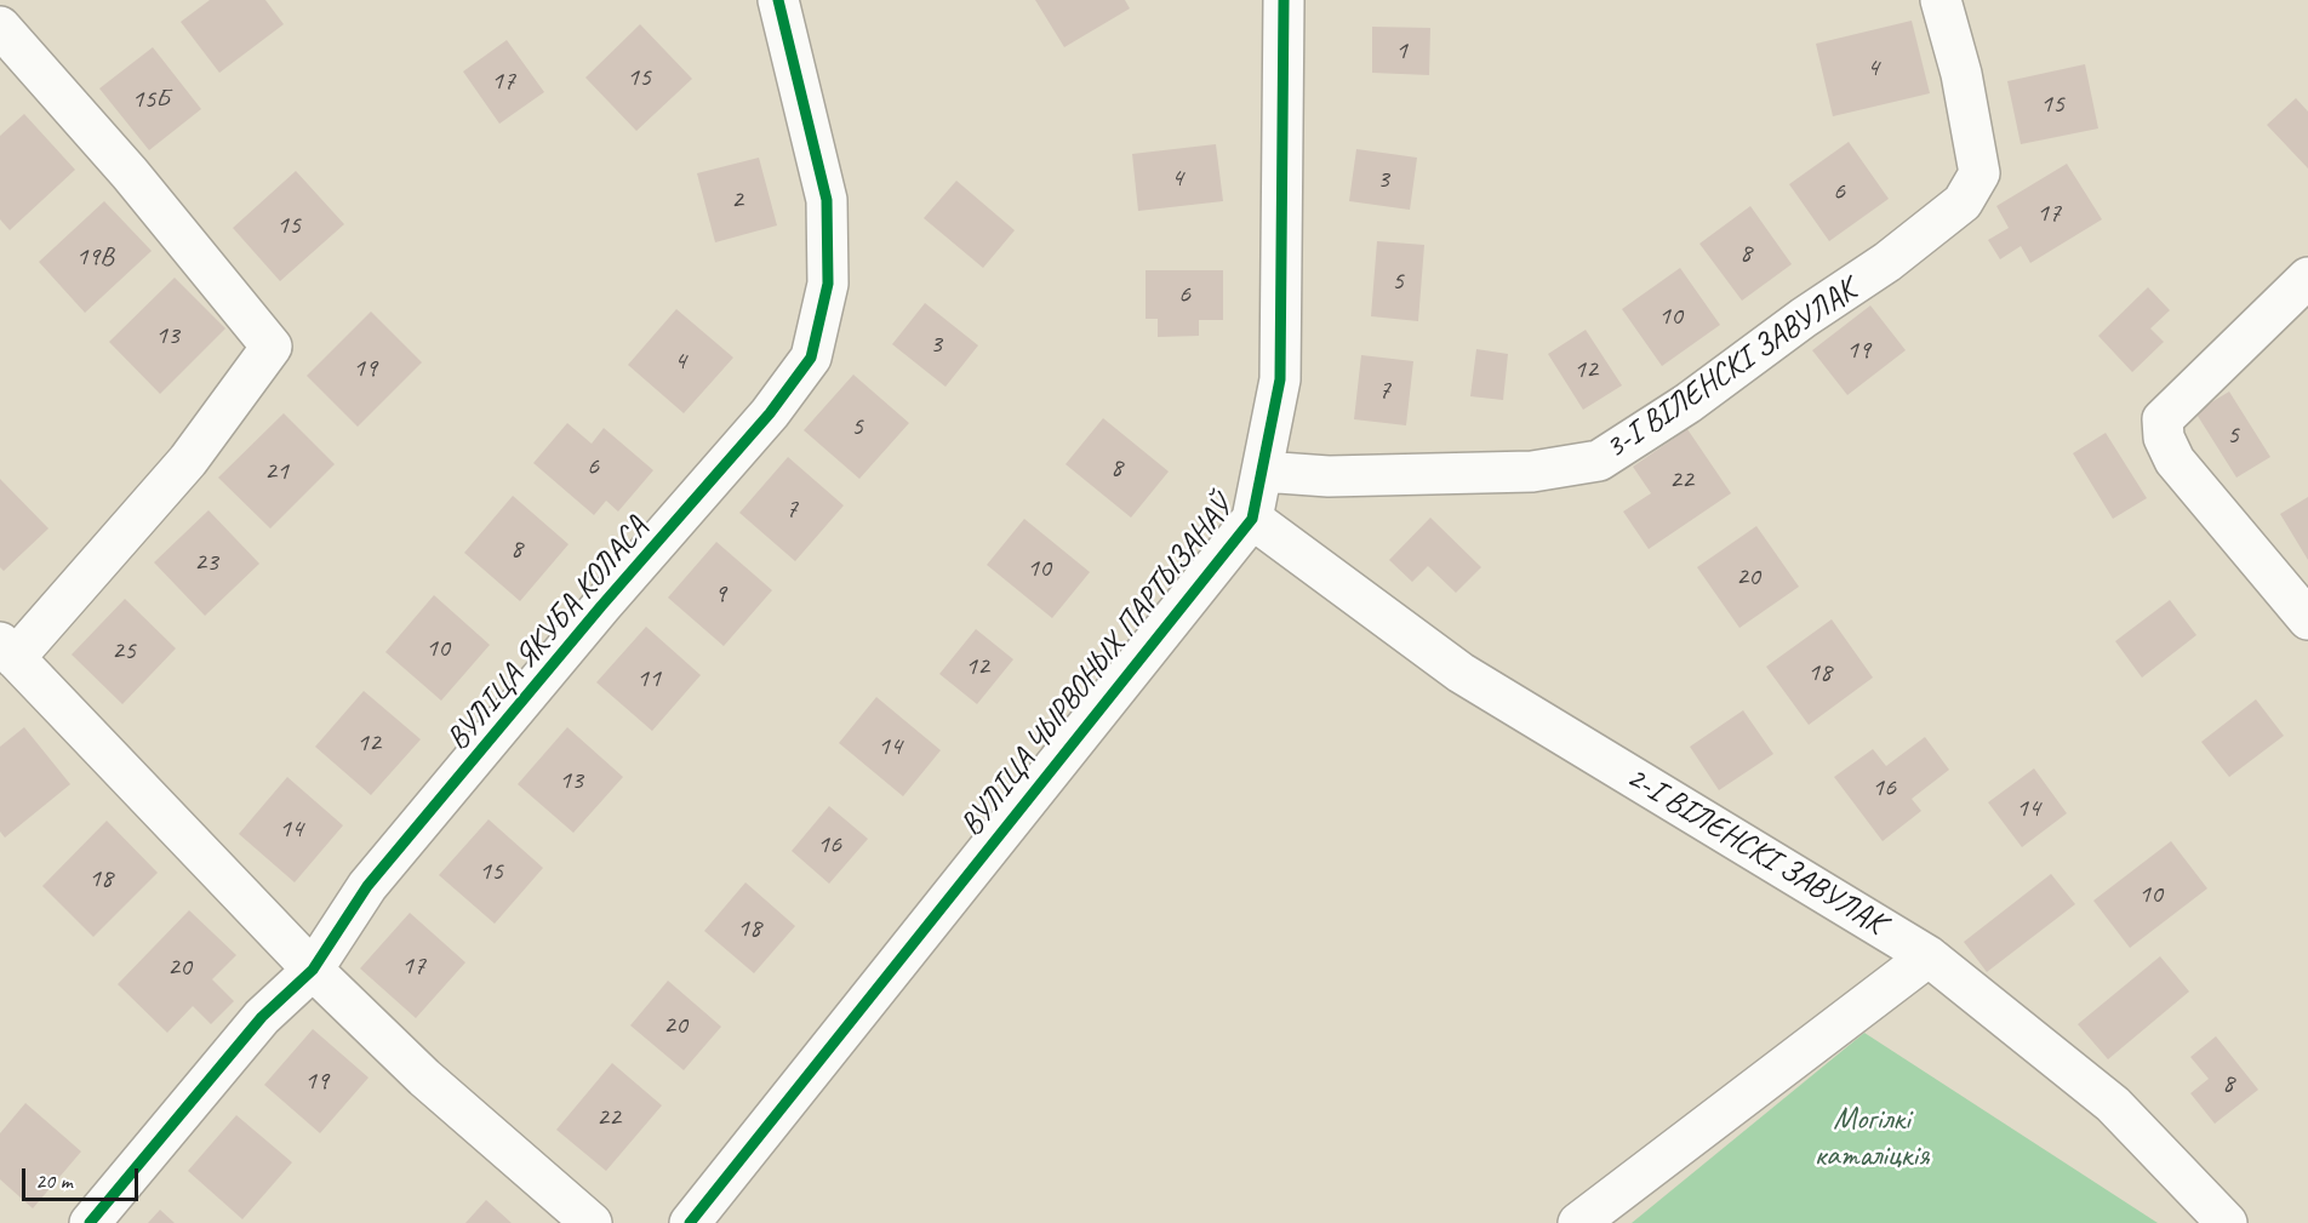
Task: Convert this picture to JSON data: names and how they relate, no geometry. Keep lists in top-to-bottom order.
{
  "streets": {
    "street": [
      "3-І ВІЛЕНСКІ ЗАВУЛАК",
      "ВУЛІЦА ЯКУБА КОЛАСА",
      "ВУЛІЦА ЧЫРВОНЫХ ПАРТЫЗАНАЎ",
      "2-І ВІЛЕНСКІ ЗАВУЛАК"
    ]
  },
  "crossings": [
    ["3-І ВІЛЕНСКІ ЗАВУЛАК", "ВУЛІЦА ЧЫРВОНЫХ ПАРТЫЗАНАЎ"],
    ["ВУЛІЦА ЧЫРВОНЫХ ПАРТЫЗАНАЎ", "2-І ВІЛЕНСКІ ЗАВУЛАК"]
  ],
  "parks": ["Могілкі каталіцкія"],
  "house_numbers": [
    "1",
    "4",
    "15",
    "17",
    "15Б",
    "15",
    "4",
    "3",
    "6",
    "2",
    "17",
    "15",
    "8",
    "19В",
    "5",
    "6",
    "10",
    "13",
    "3",
    "19",
    "4",
    "19",
    "12",
    "7",
    "5",
    "5",
    "6",
    "8",
    "21",
    "22",
    "7",
    "8",
    "23",
    "10",
    "20",
    "9",
    "10",
    "25",
    "12",
    "18",
    "11",
    "12",
    "14",
    "13",
    "16",
    "14",
    "14",
    "16",
    "15",
    "18",
    "10",
    "18",
    "17",
    "20",
    "20",
    "19",
    "8",
    "22"
  ],
  "scale_bar": "20 m"
}
